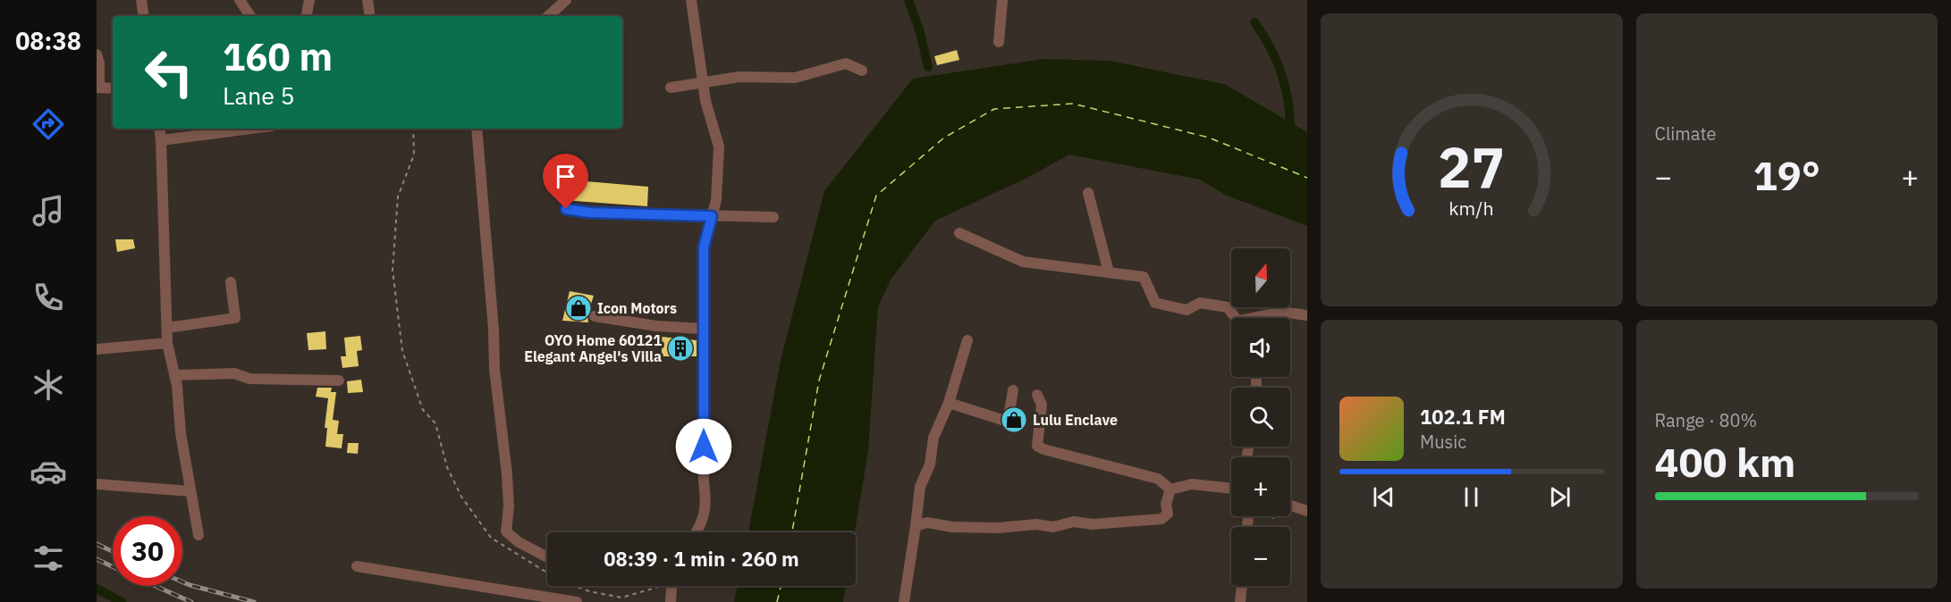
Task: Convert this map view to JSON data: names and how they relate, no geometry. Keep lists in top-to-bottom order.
{
  "places": {
    "shop": ["Icon Motors", "Lulu Enclave"],
    "building": ["OYO Home 60121 Elegant Angel's Villa"]
  },
  "north": "top",
  "page": {
    "tabs": "08:38",
    "tile": [
      "Climate",
      ["Range · 80%", "400 km"]
    ],
    "turn": ["160 m", "Lane 5"],
    "heat": ["−", "19°", "+"],
    "map_buttons": ["+", "−"],
    "song": ["102.1 FM", "Music"],
    "limit": "30",
    "trip": "08:39 · 1 min · 260 m",
    "gauge": ["27", "km/h"]
  }
}
